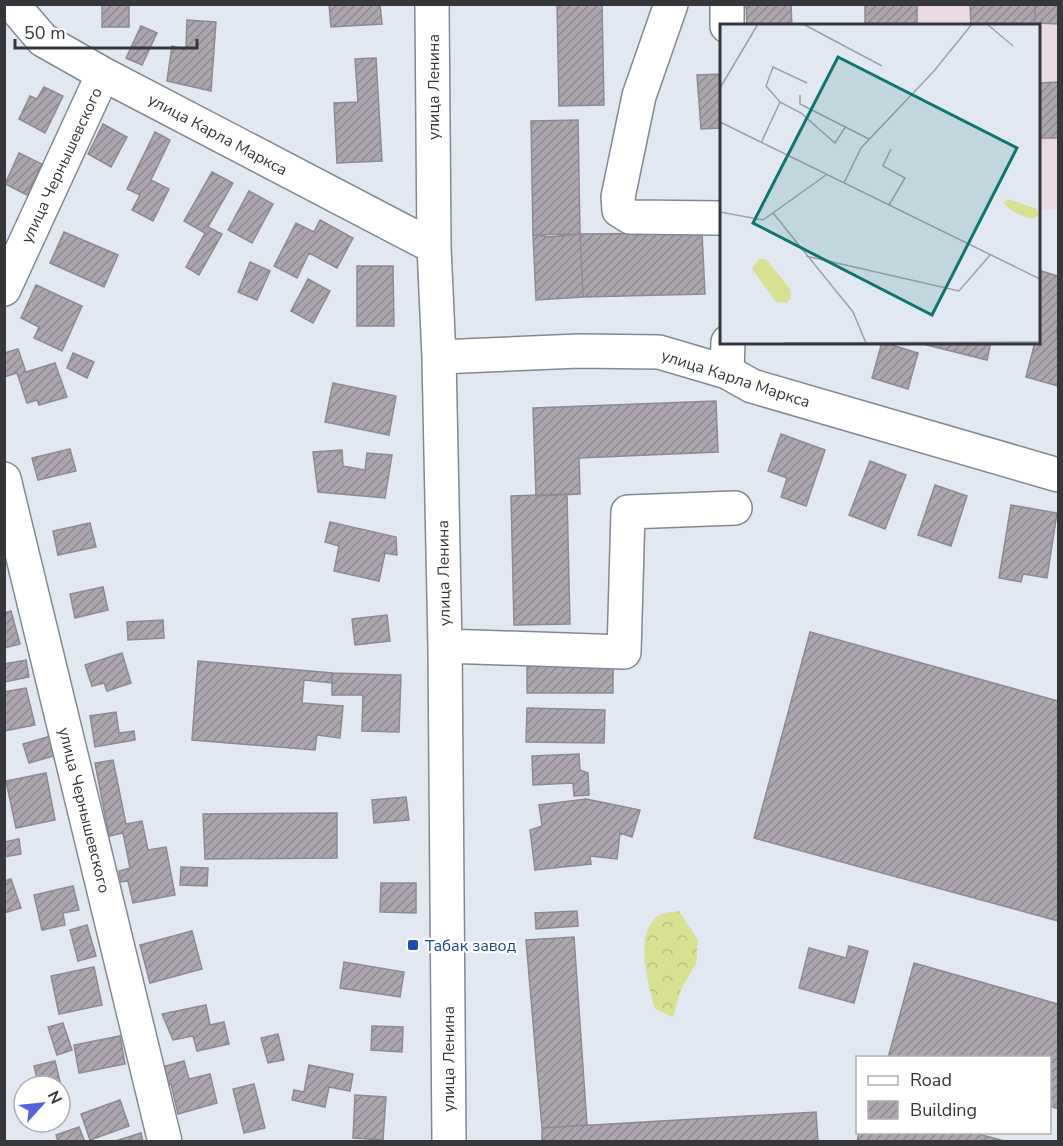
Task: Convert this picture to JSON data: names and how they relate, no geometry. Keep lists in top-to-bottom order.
{
  "streets": {
    "street": ["улица Ленина", "улица Карла Маркса", "улица Чернышевского"]
  },
  "crossings": [
    ["улица Ленина", "улица Карла Маркса"],
    ["улица Карла Маркса", "улица Чернышевского"]
  ],
  "places": {
    "transit": ["Табак завод"]
  },
  "legend": ["Road", "Building"],
  "scale_bar": "50 m",
  "north": "top right"
}
